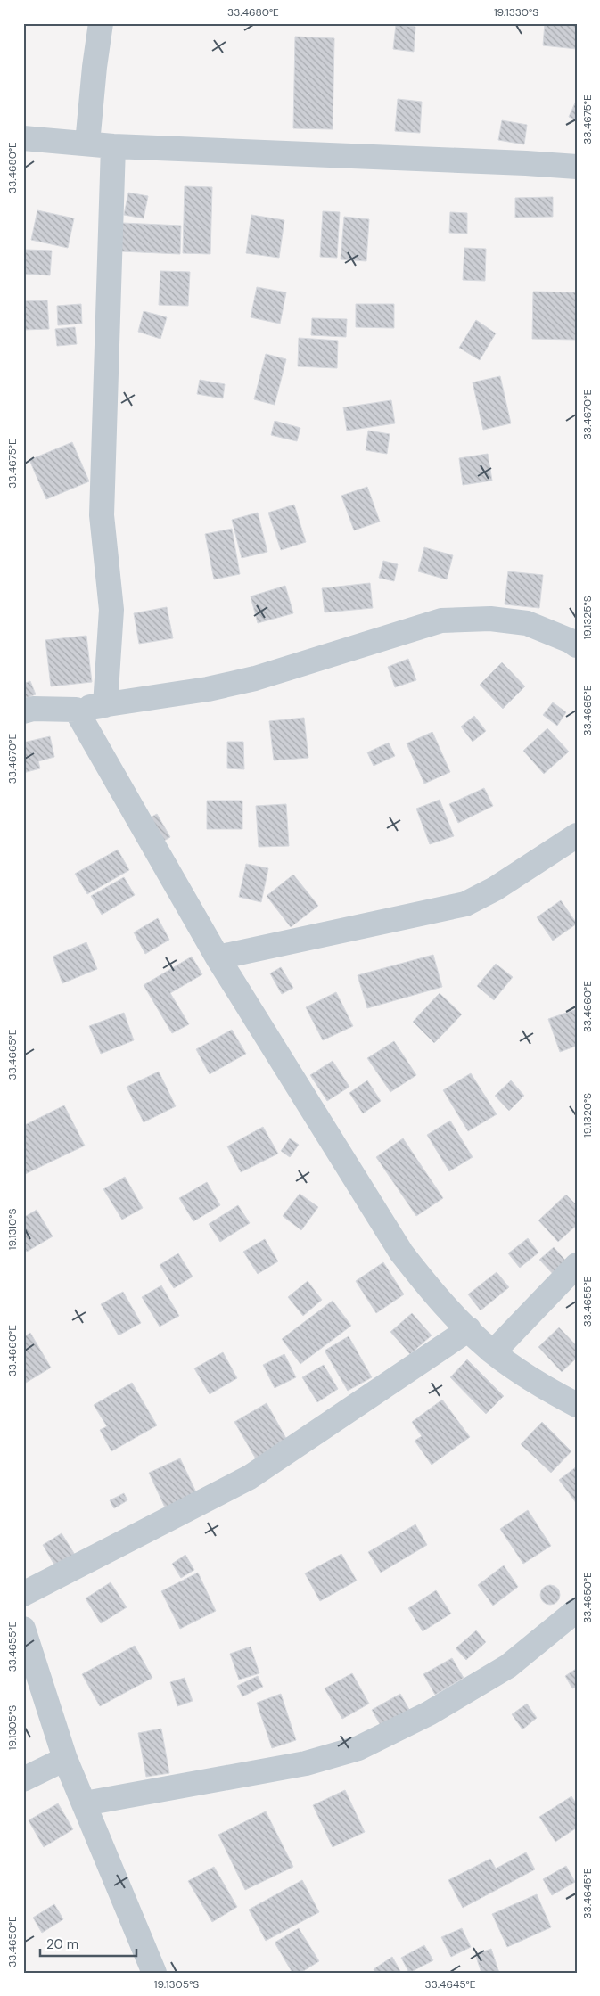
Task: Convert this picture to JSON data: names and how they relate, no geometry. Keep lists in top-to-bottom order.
{
  "scale_bar": "20 m",
  "coordinates": [
    "33.4680°E",
    "19.1330°S",
    "33.4675°E",
    "33.4670°E",
    "19.1325°S",
    "33.4665°E",
    "33.4660°E",
    "19.1320°S",
    "19.1310°S",
    "33.4655°E",
    "33.4650°E",
    "19.1305°S",
    "33.4645°E"
  ]
}
